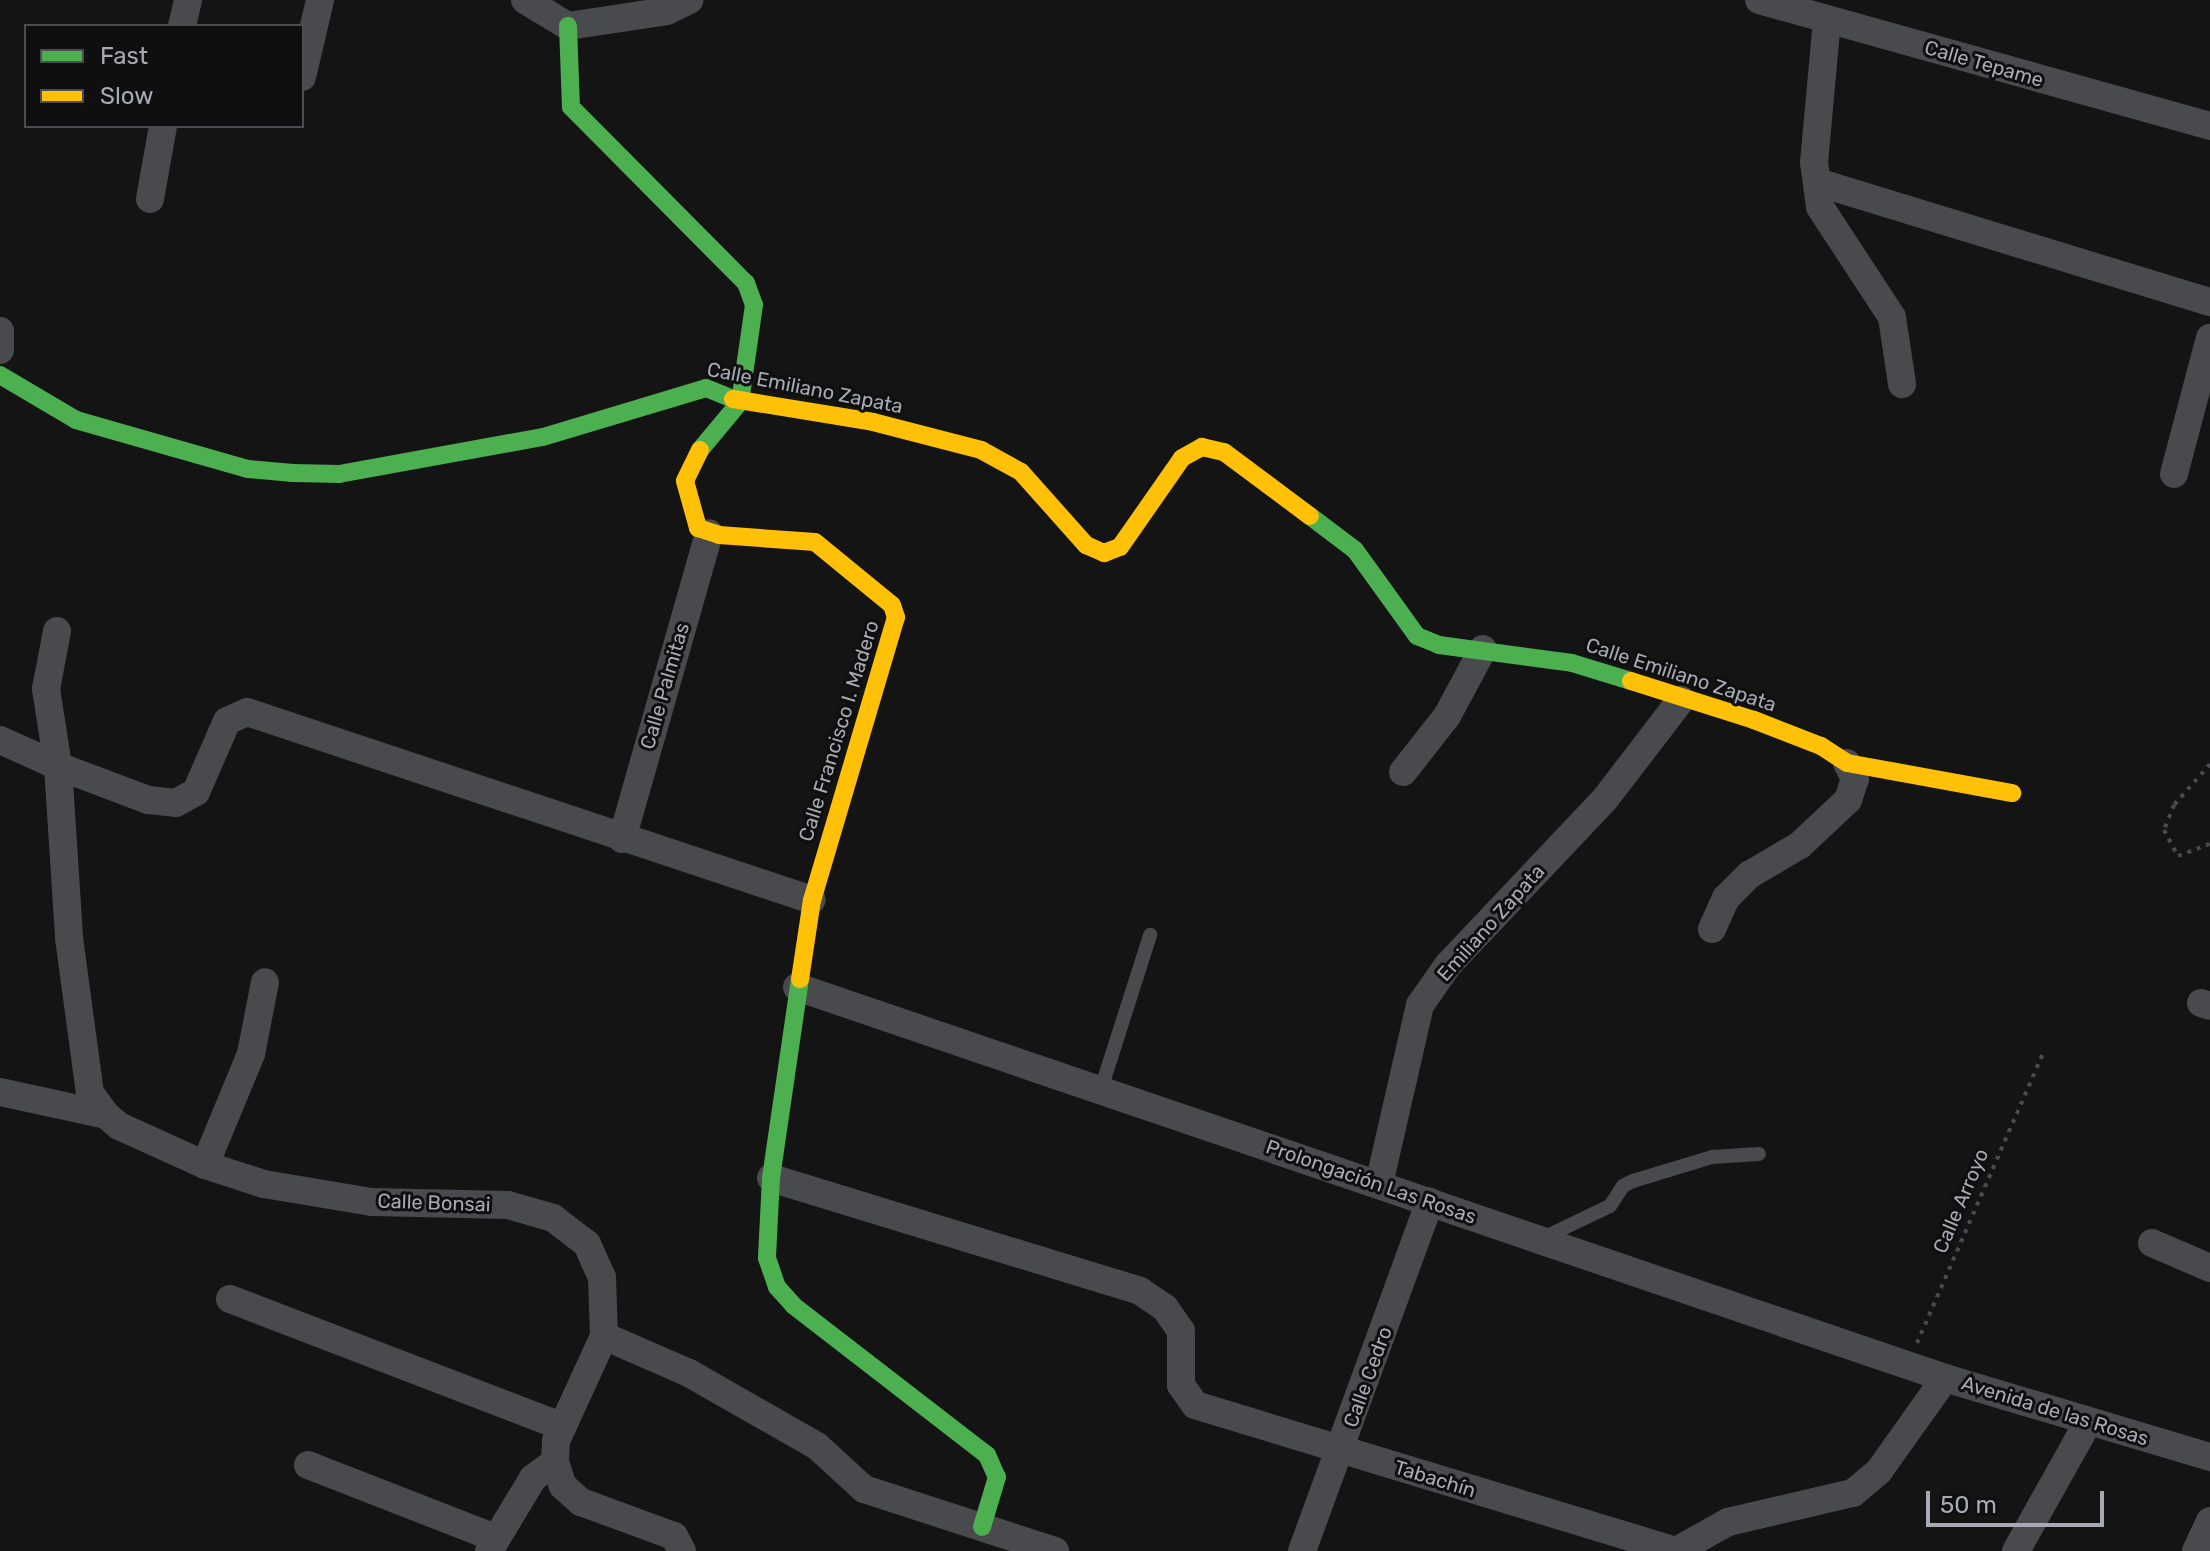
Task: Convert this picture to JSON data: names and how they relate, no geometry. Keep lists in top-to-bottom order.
{
  "streets": {
    "street": [
      "Calle Tepame",
      "Calle Emiliano Zapata",
      "Calle Palmitas",
      "Calle Francisco I. Madero",
      "Emiliano Zapata",
      "Prolongación Las Rosas",
      "Calle Bonsai",
      "Calle Cedro",
      "Avenida de las Rosas",
      "Tabachín"
    ],
    "path": ["Calle Arroyo"]
  },
  "crossings": [
    ["Calle Emiliano Zapata", "Emiliano Zapata"],
    ["Calle Palmitas", "Calle Francisco I. Madero"],
    ["Calle Francisco I. Madero", "Prolongación Las Rosas"],
    ["Calle Francisco I. Madero", "Tabachín"],
    ["Emiliano Zapata", "Prolongación Las Rosas"],
    ["Prolongación Las Rosas", "Calle Arroyo"],
    ["Prolongación Las Rosas", "Calle Cedro"],
    ["Prolongación Las Rosas", "Avenida de las Rosas"],
    ["Calle Cedro", "Tabachín"],
    ["Avenida de las Rosas", "Tabachín"]
  ],
  "legend": ["Fast", "Slow"],
  "scale_bar": "50 m"
}
